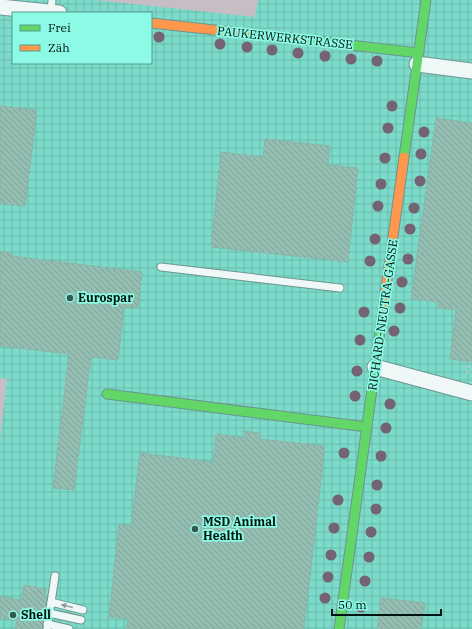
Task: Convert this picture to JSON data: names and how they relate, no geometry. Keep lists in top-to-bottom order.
{
  "streets": {
    "street": ["PAUKERWERKSTRASSE", "RICHARD-NEUTRA-GASSE"]
  },
  "crossings": [
    ["PAUKERWERKSTRASSE", "RICHARD-NEUTRA-GASSE"]
  ],
  "places": ["Eurospar", "MSD Animal Health", "Shell"],
  "legend": ["Frei", "Zäh"],
  "scale_bar": "50 m"
}
